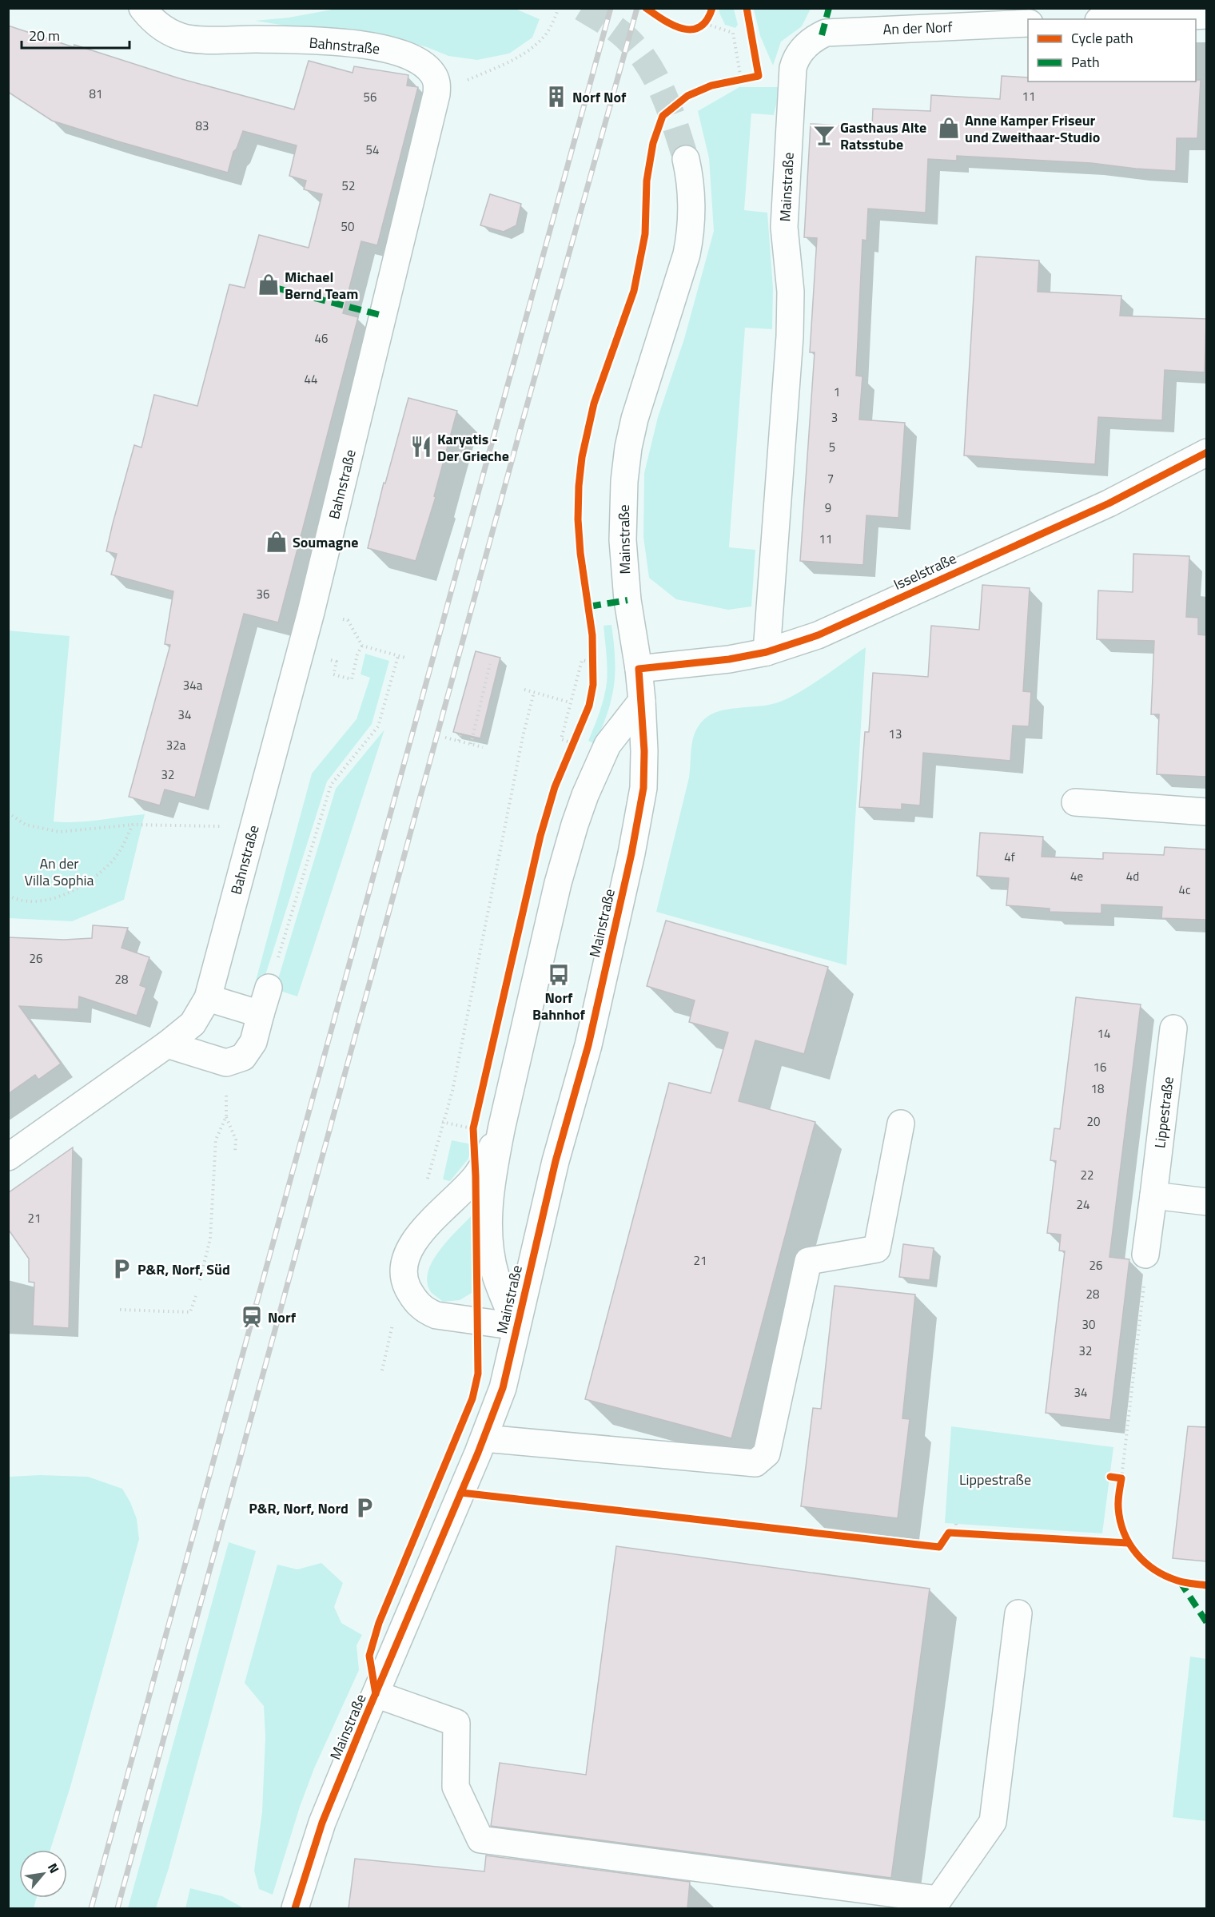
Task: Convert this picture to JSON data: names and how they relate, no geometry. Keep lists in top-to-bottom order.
{
  "streets": {
    "street": [
      "An der Norf",
      "Bahnstraße",
      "Mainstraße",
      "Isselstraße",
      "Lippestraße"
    ]
  },
  "crossings": [
    ["An der Norf", "Mainstraße"],
    ["Mainstraße", "Isselstraße"]
  ],
  "parks": ["An der Villa Sophia", "Lippestraße"],
  "places": {
    "building": ["Norf Nof"],
    "shop": ["Anne Kamper Friseur und Zweithaar-Studio", "Michael Bernd Team", "Soumagne"],
    "bar": ["Gasthaus Alte Ratsstube"],
    "restaurant": ["Karyatis - Der Grieche"],
    "bus stop": ["Norf Bahnhof"],
    "parking": ["P&R, Norf, Süd", "P&R, Norf, Nord"],
    "station": ["Norf"]
  },
  "house_numbers": [
    "81",
    "11",
    "56",
    "83",
    "54",
    "52",
    "50",
    "46",
    "44",
    "1",
    "3",
    "5",
    "7",
    "9",
    "11",
    "36",
    "34a",
    "34",
    "13",
    "32a",
    "32",
    "4f",
    "4e",
    "4d",
    "4c",
    "26",
    "28",
    "14",
    "16",
    "18",
    "20",
    "22",
    "24",
    "21",
    "21",
    "26",
    "28",
    "30",
    "32",
    "34"
  ],
  "legend": ["Cycle path", "Path"],
  "scale_bar": "20 m",
  "north": "top right"
}
